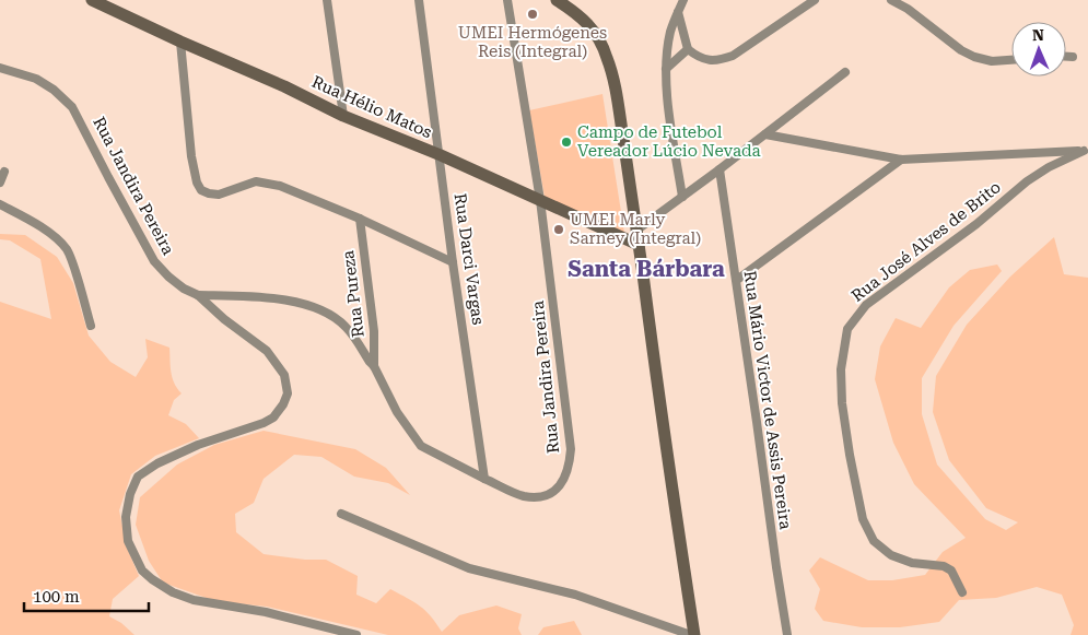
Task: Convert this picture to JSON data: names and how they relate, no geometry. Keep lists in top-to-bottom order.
{
  "streets": {
    "street": [
      "Rua Hélio Matos",
      "Rua Jandira Pereira",
      "Rua José Alves de Brito",
      "Rua Darci Vargas",
      "Rua Pureza",
      "Rua Mário Victor de Assis Pereira"
    ]
  },
  "crossings": [
    ["Rua Hélio Matos", "Rua Jandira Pereira"],
    ["Rua Hélio Matos", "Rua Darci Vargas"],
    ["Rua Jandira Pereira", "Rua Darci Vargas"]
  ],
  "districts": ["Santa Bárbara"],
  "places": ["UMEI Hermógenes Reis (Integral)", "Campo de Futebol Vereador Lúcio Nevada", "UMEI Marly Sarney (Integral)"],
  "scale_bar": "100 m",
  "north": "top"
}
